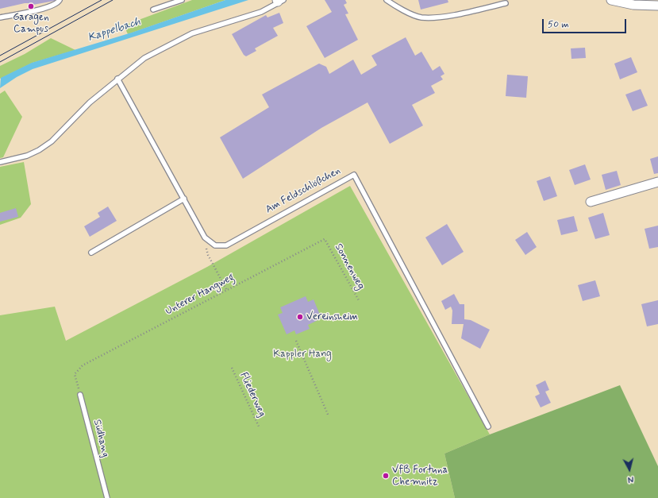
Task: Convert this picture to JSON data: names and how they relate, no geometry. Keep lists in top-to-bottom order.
{
  "streets": {
    "lane": ["Am Feldschlößchen", "Südhang"],
    "path": ["Sonnenweg", "Unterer Hangweg", "Fliederweg"]
  },
  "crossings": [
    ["Sonnenweg", "Unterer Hangweg"],
    ["Unterer Hangweg", "Südhang"]
  ],
  "water": ["Kappelbach"],
  "parks": ["Kappler Hang"],
  "places": ["Garagen Campus", "Vereinsheim", "VfB Fortuna Chemnitz"],
  "scale_bar": "50 m",
  "north": "bottom"
}
